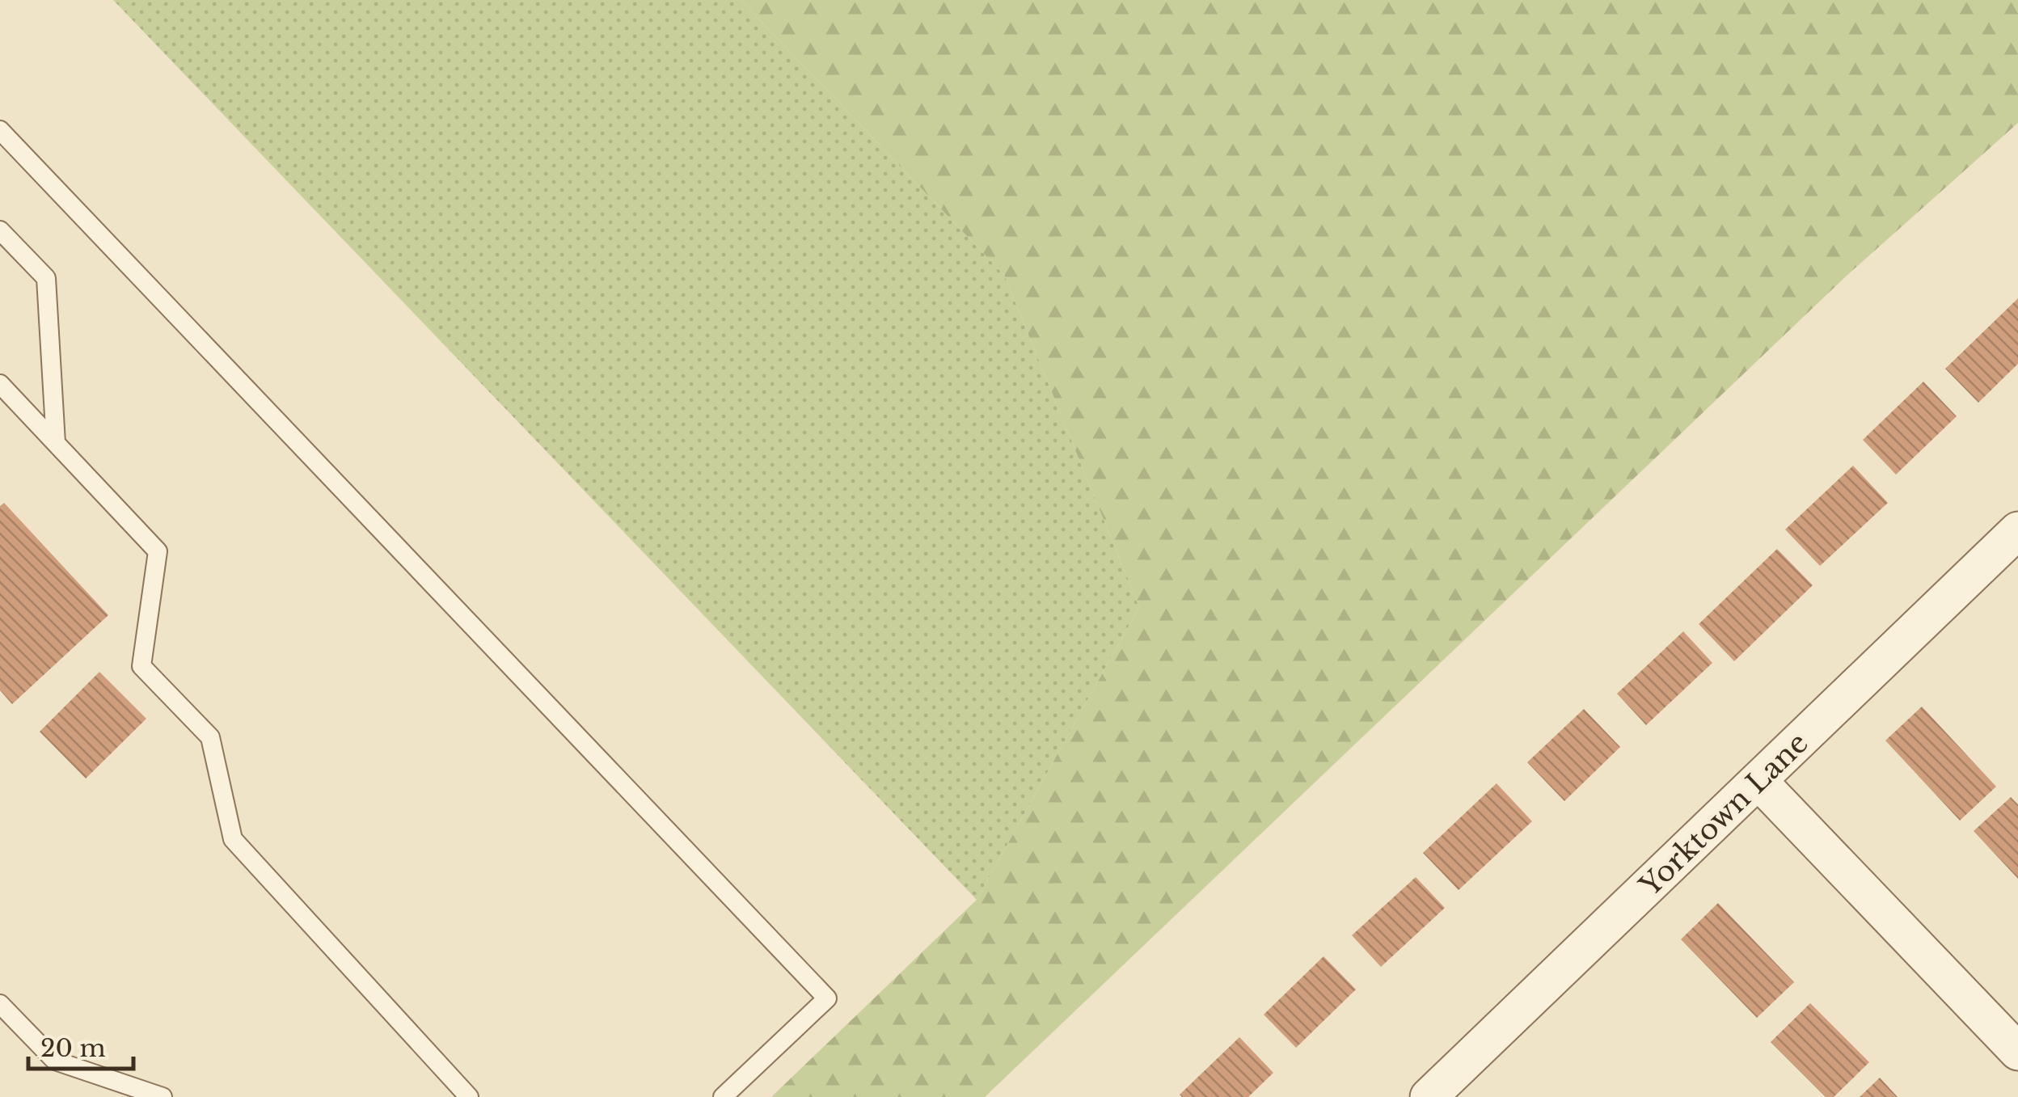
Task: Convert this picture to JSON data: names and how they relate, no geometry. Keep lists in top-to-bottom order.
{
  "streets": {
    "street": ["Yorktown Lane"]
  },
  "scale_bar": "20 m"
}
